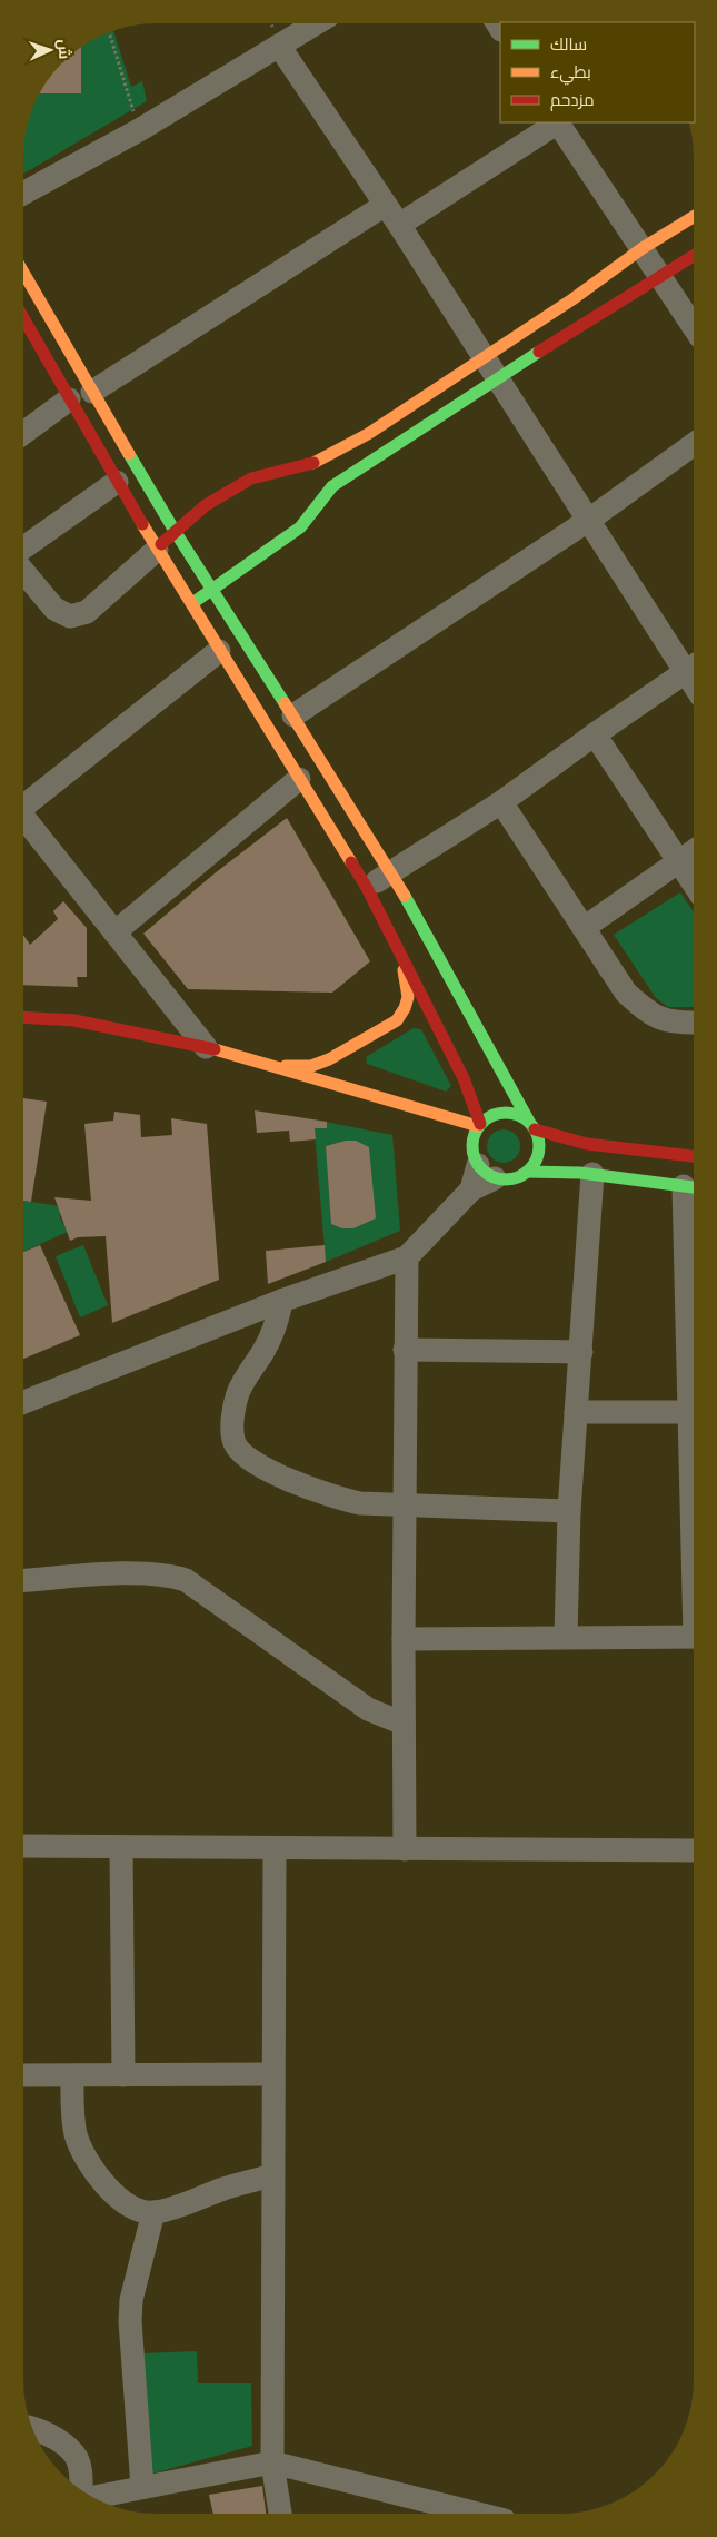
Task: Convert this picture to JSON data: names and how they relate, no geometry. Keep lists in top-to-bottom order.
{
  "legend": ["سالك", "بطيء", "مزدحم"],
  "north": "right"
}
